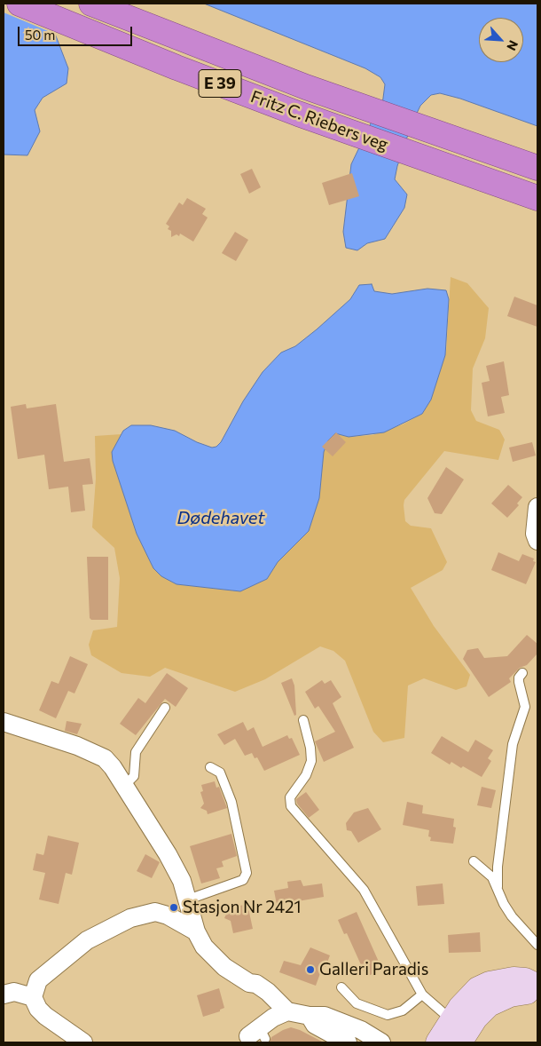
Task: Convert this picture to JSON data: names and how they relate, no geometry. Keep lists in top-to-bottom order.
{
  "streets": {
    "highway": ["E 39", "Fritz C. Riebers veg"]
  },
  "water": ["Dødehavet"],
  "places": ["Stasjon Nr 2421", "Galleri Paradis"],
  "scale_bar": "50 m",
  "north": "bottom right"
}
